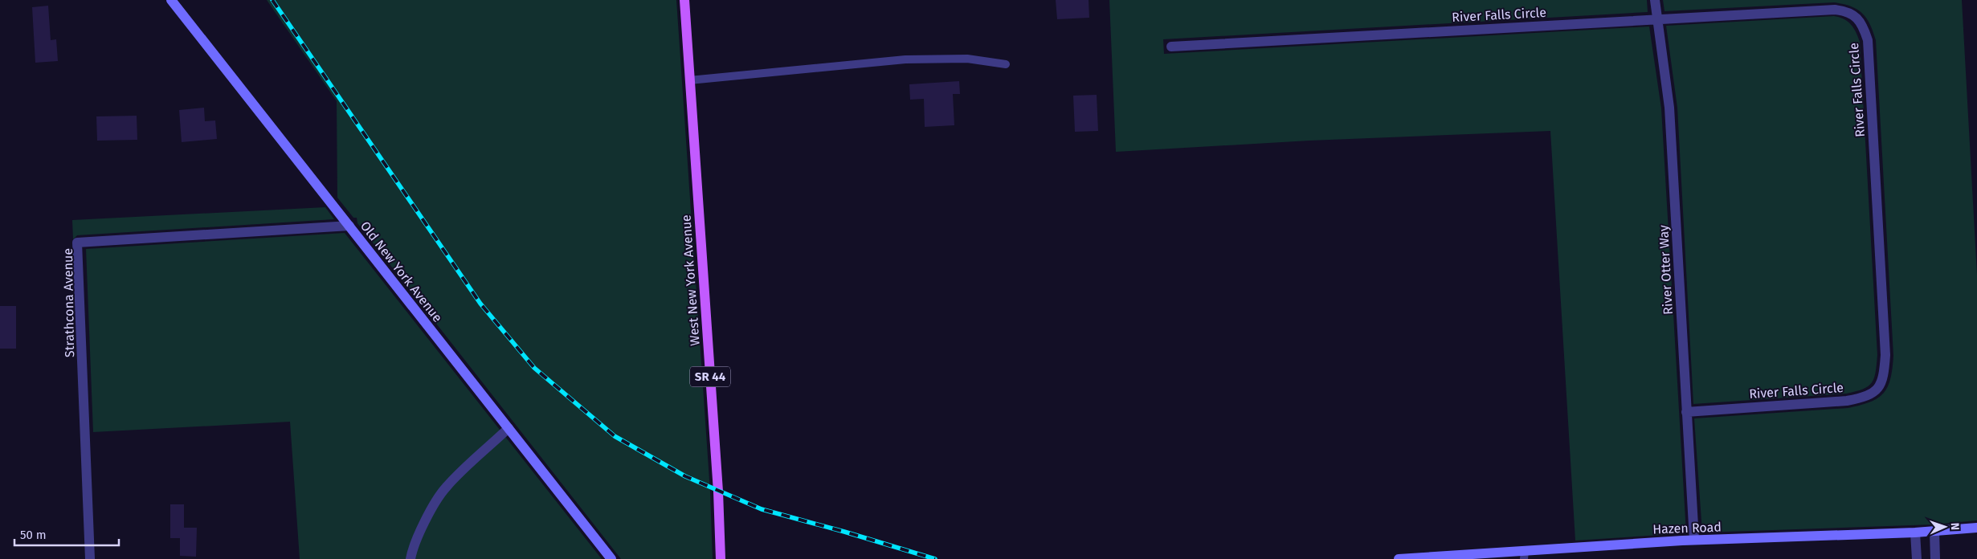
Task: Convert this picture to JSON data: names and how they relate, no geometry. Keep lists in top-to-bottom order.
{
  "streets": {
    "main road": ["West New York Avenue", "SR 44"],
    "street": [
      "River Falls Circle",
      "River Otter Way",
      "Old New York Avenue",
      "Strathcona Avenue",
      "Hazen Road"
    ]
  },
  "crossings": [
    ["River Falls Circle", "River Otter Way"],
    ["River Otter Way", "Hazen Road"],
    ["Old New York Avenue", "Strathcona Avenue"]
  ],
  "scale_bar": "50 m",
  "north": "right"
}
